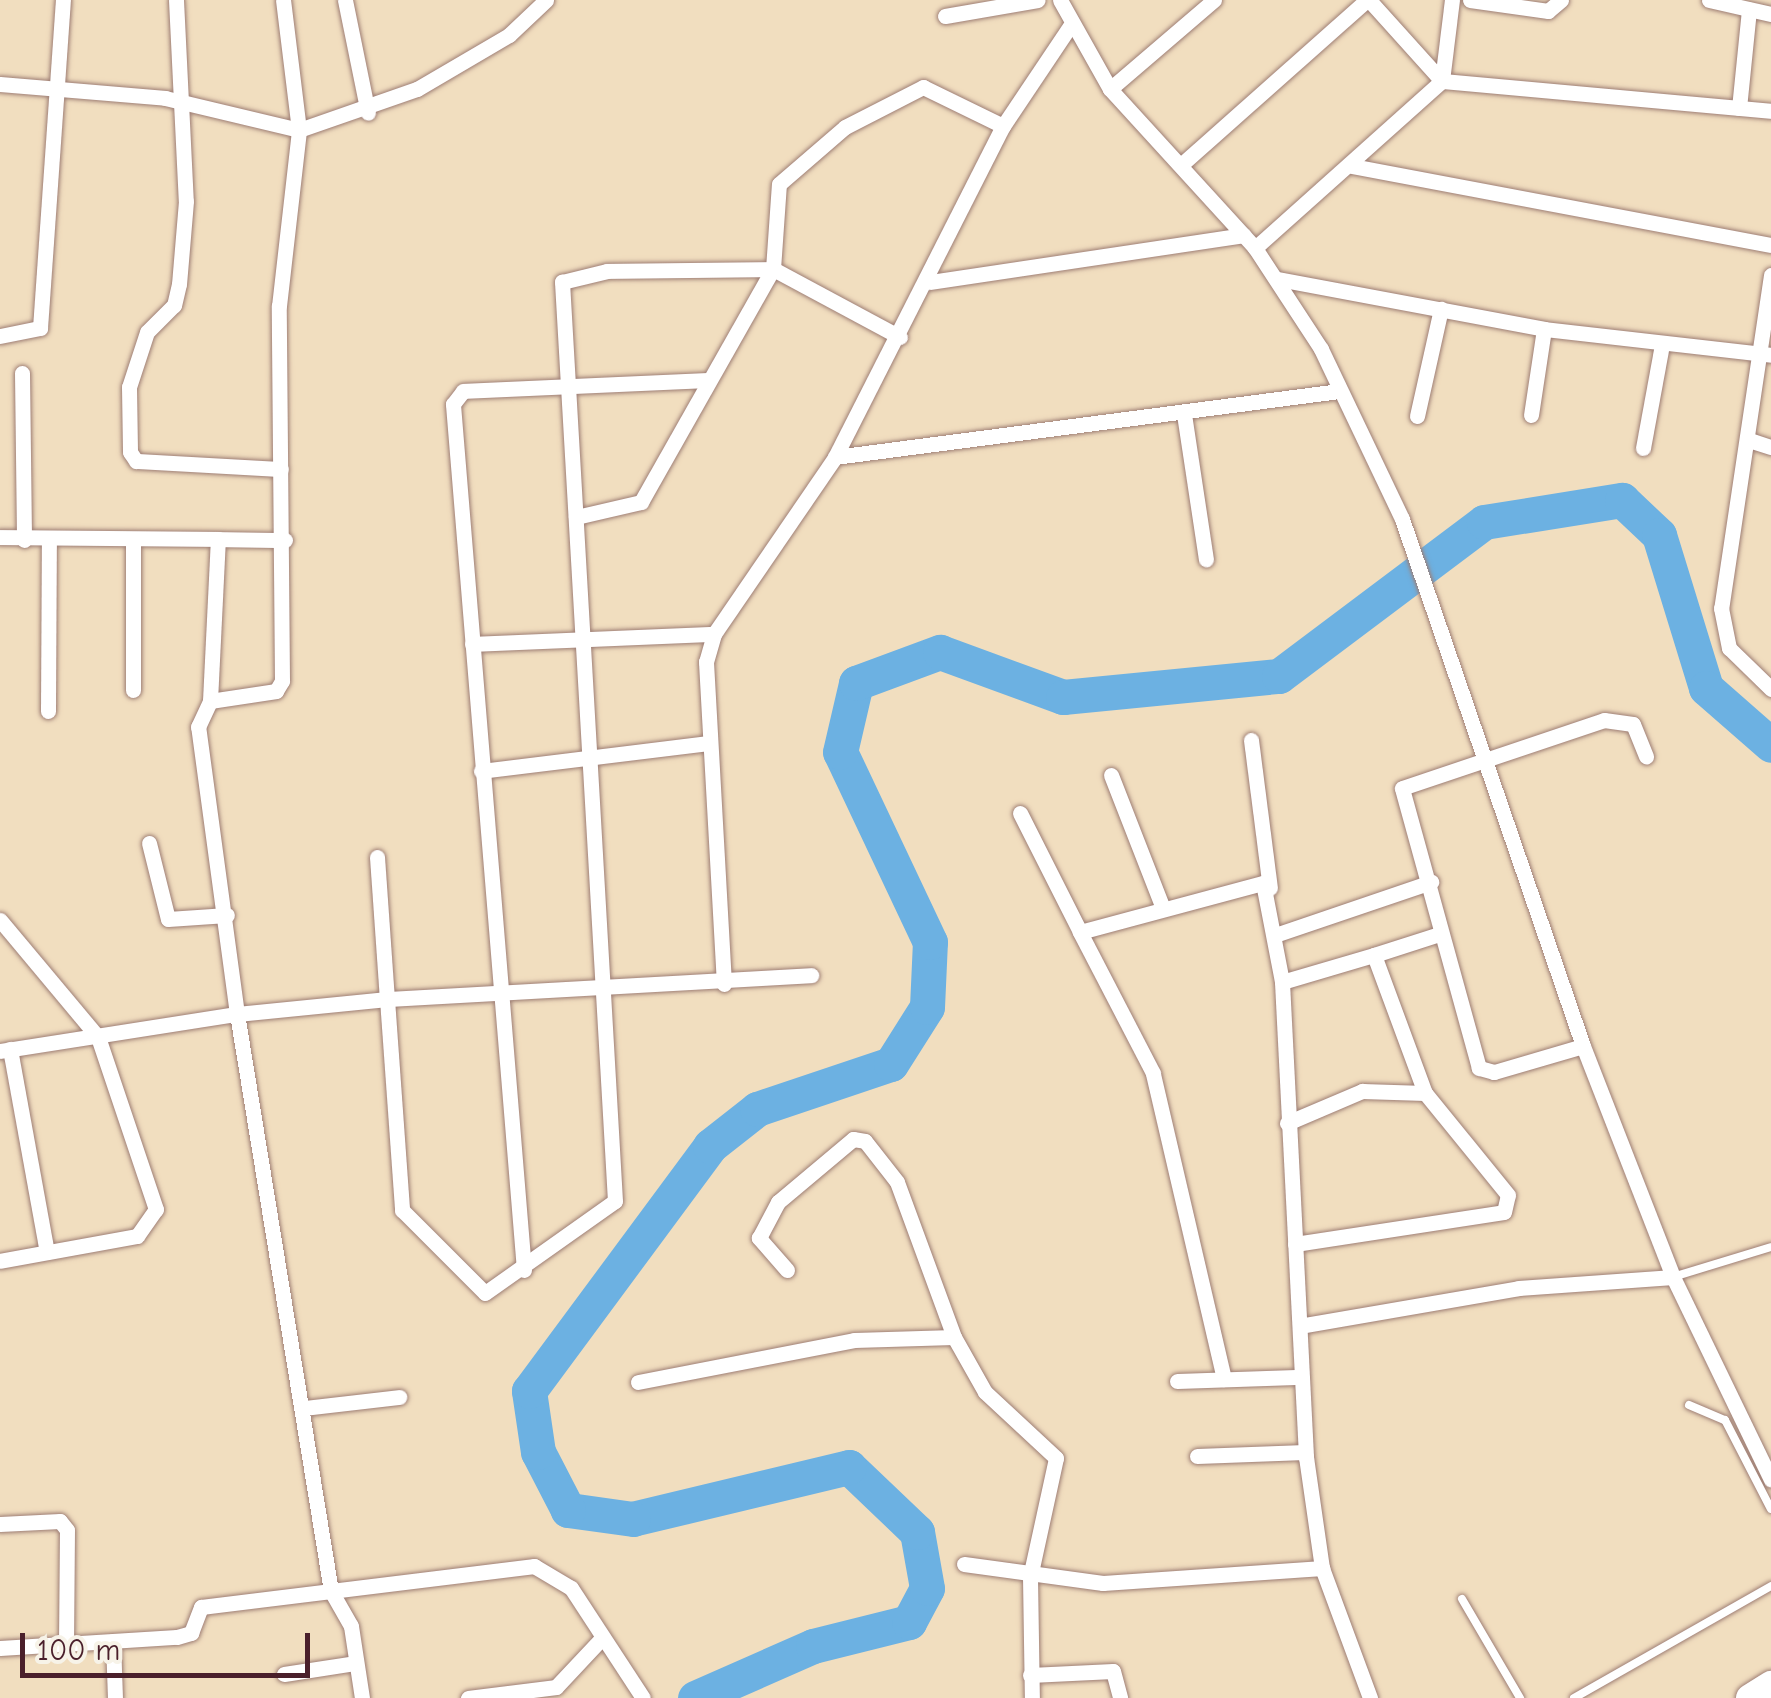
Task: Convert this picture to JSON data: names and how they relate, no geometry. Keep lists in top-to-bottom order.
{
  "scale_bar": "100 m"
}
